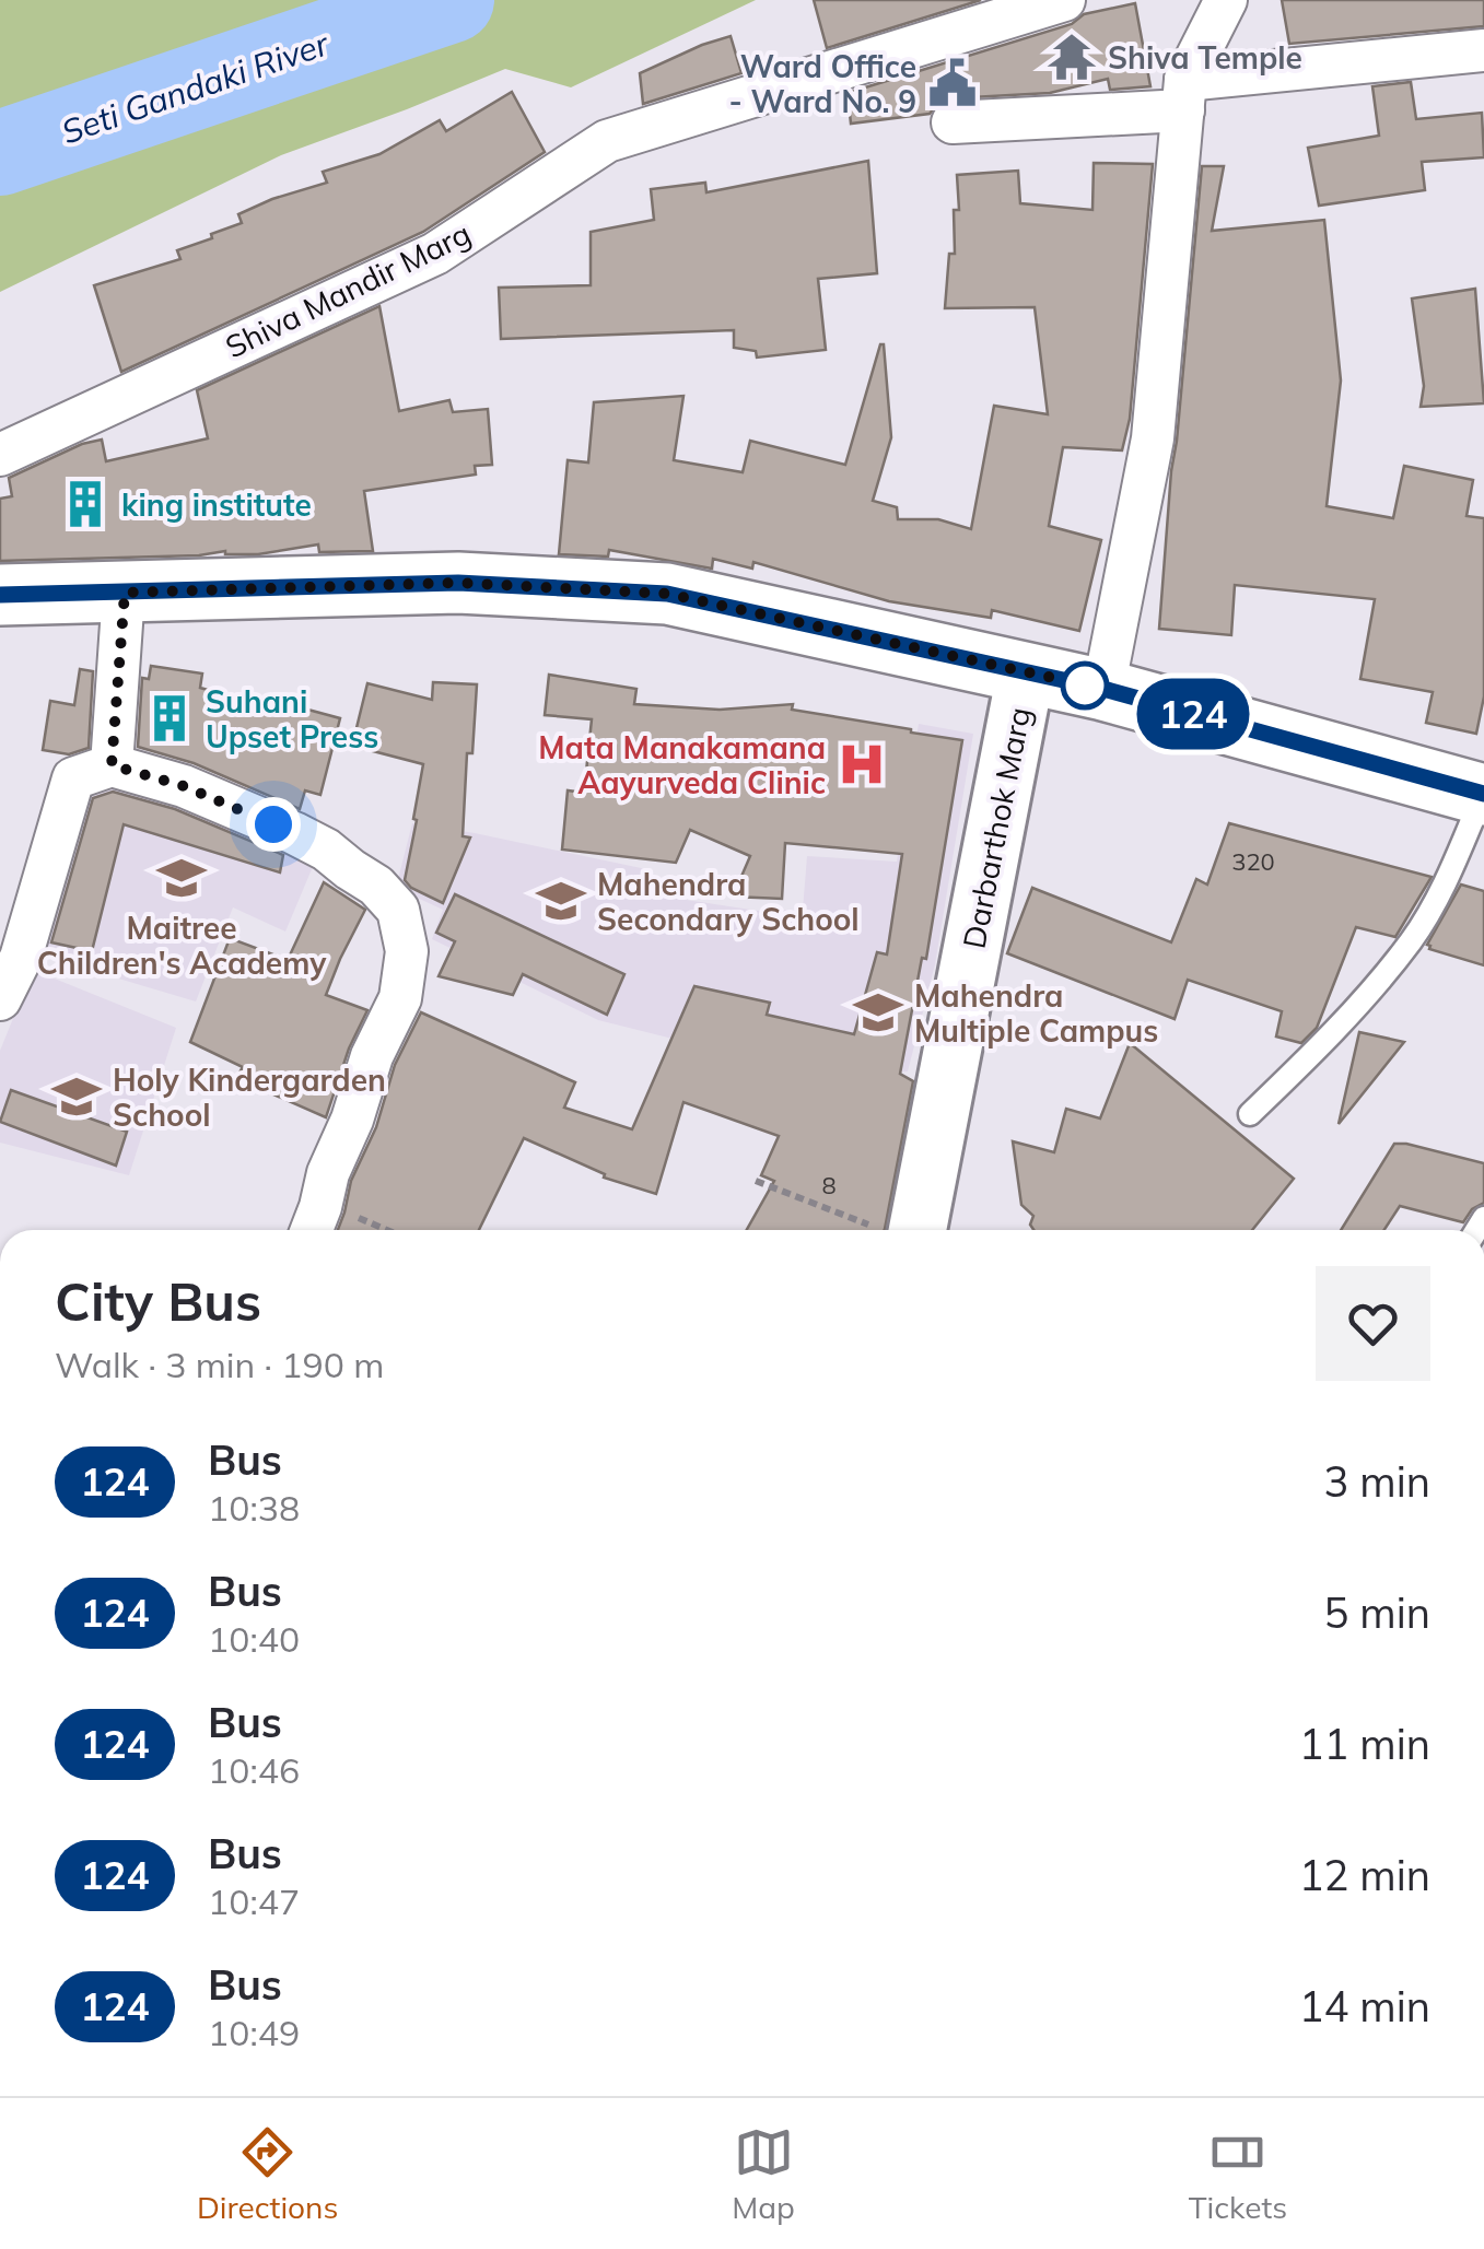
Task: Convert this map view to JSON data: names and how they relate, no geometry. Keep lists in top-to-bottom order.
{
  "streets": {
    "main road": ["Darbarthok Marg"],
    "street": ["Shiva Mandir Marg"]
  },
  "water": ["Seti Gandaki River"],
  "places": {
    "temple": ["Shiva Temple"],
    "public building": ["Ward Office - Ward No. 9"],
    "building": ["king institute", "Suhani Upset Press"],
    "hospital": ["Mata Manakamana Aayurveda Clinic"],
    "school or university": [
      "Maitree Children's Academy",
      "Mahendra Secondary School",
      "Mahendra Multiple Campus",
      "Holy Kindergarden School"
    ]
  },
  "lines": ["bus line 124"],
  "house_numbers": ["320", "8"],
  "page": {
    "on_map": "124",
    "heading": ["City Bus", "Walk · 3 min · 190 m"],
    "list": [
      {
        "mark": "124",
        "name": "Bus",
        "note": "10:38",
        "value": "3 min"
      },
      {
        "mark": "124",
        "name": "Bus",
        "note": "10:40",
        "value": "5 min"
      },
      {
        "mark": "124",
        "name": "Bus",
        "note": "10:46",
        "value": "11 min"
      },
      {
        "mark": "124",
        "name": "Bus",
        "note": "10:47",
        "value": "12 min"
      },
      {
        "mark": "124",
        "name": "Bus",
        "note": "10:49",
        "value": "14 min"
      }
    ],
    "tabs": ["Directions", "Map", "Tickets"]
  }
}
